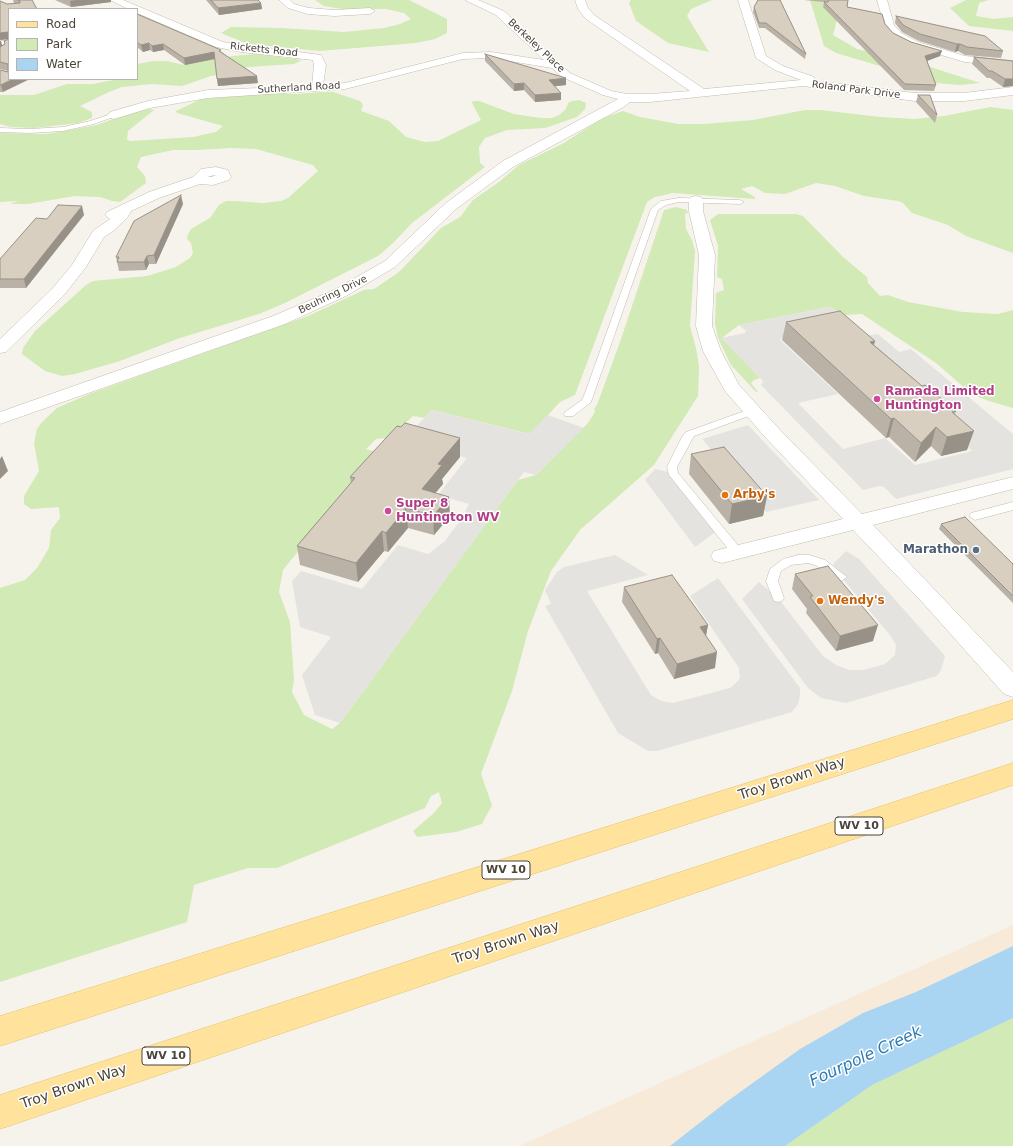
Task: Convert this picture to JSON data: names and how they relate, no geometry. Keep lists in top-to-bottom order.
{
  "streets": {
    "main road": ["Troy Brown Way", "WV 10"],
    "street": [
      "Berkeley Place",
      "Ricketts Road",
      "Sutherland Road",
      "Roland Park Drive",
      "Beuhring Drive"
    ]
  },
  "crossings": [
    ["Berkeley Place", "Sutherland Road"],
    ["Berkeley Place", "Roland Park Drive"],
    ["Berkeley Place", "Beuhring Drive"],
    ["Ricketts Road", "Sutherland Road"],
    ["Roland Park Drive", "Beuhring Drive"]
  ],
  "water": ["Fourpole Creek"],
  "places": [
    "Ramada Limited Huntington",
    "Arby's",
    "Super 8 Huntington WV",
    "Marathon",
    "Wendy's"
  ],
  "legend": ["Road", "Park", "Water"]
}
